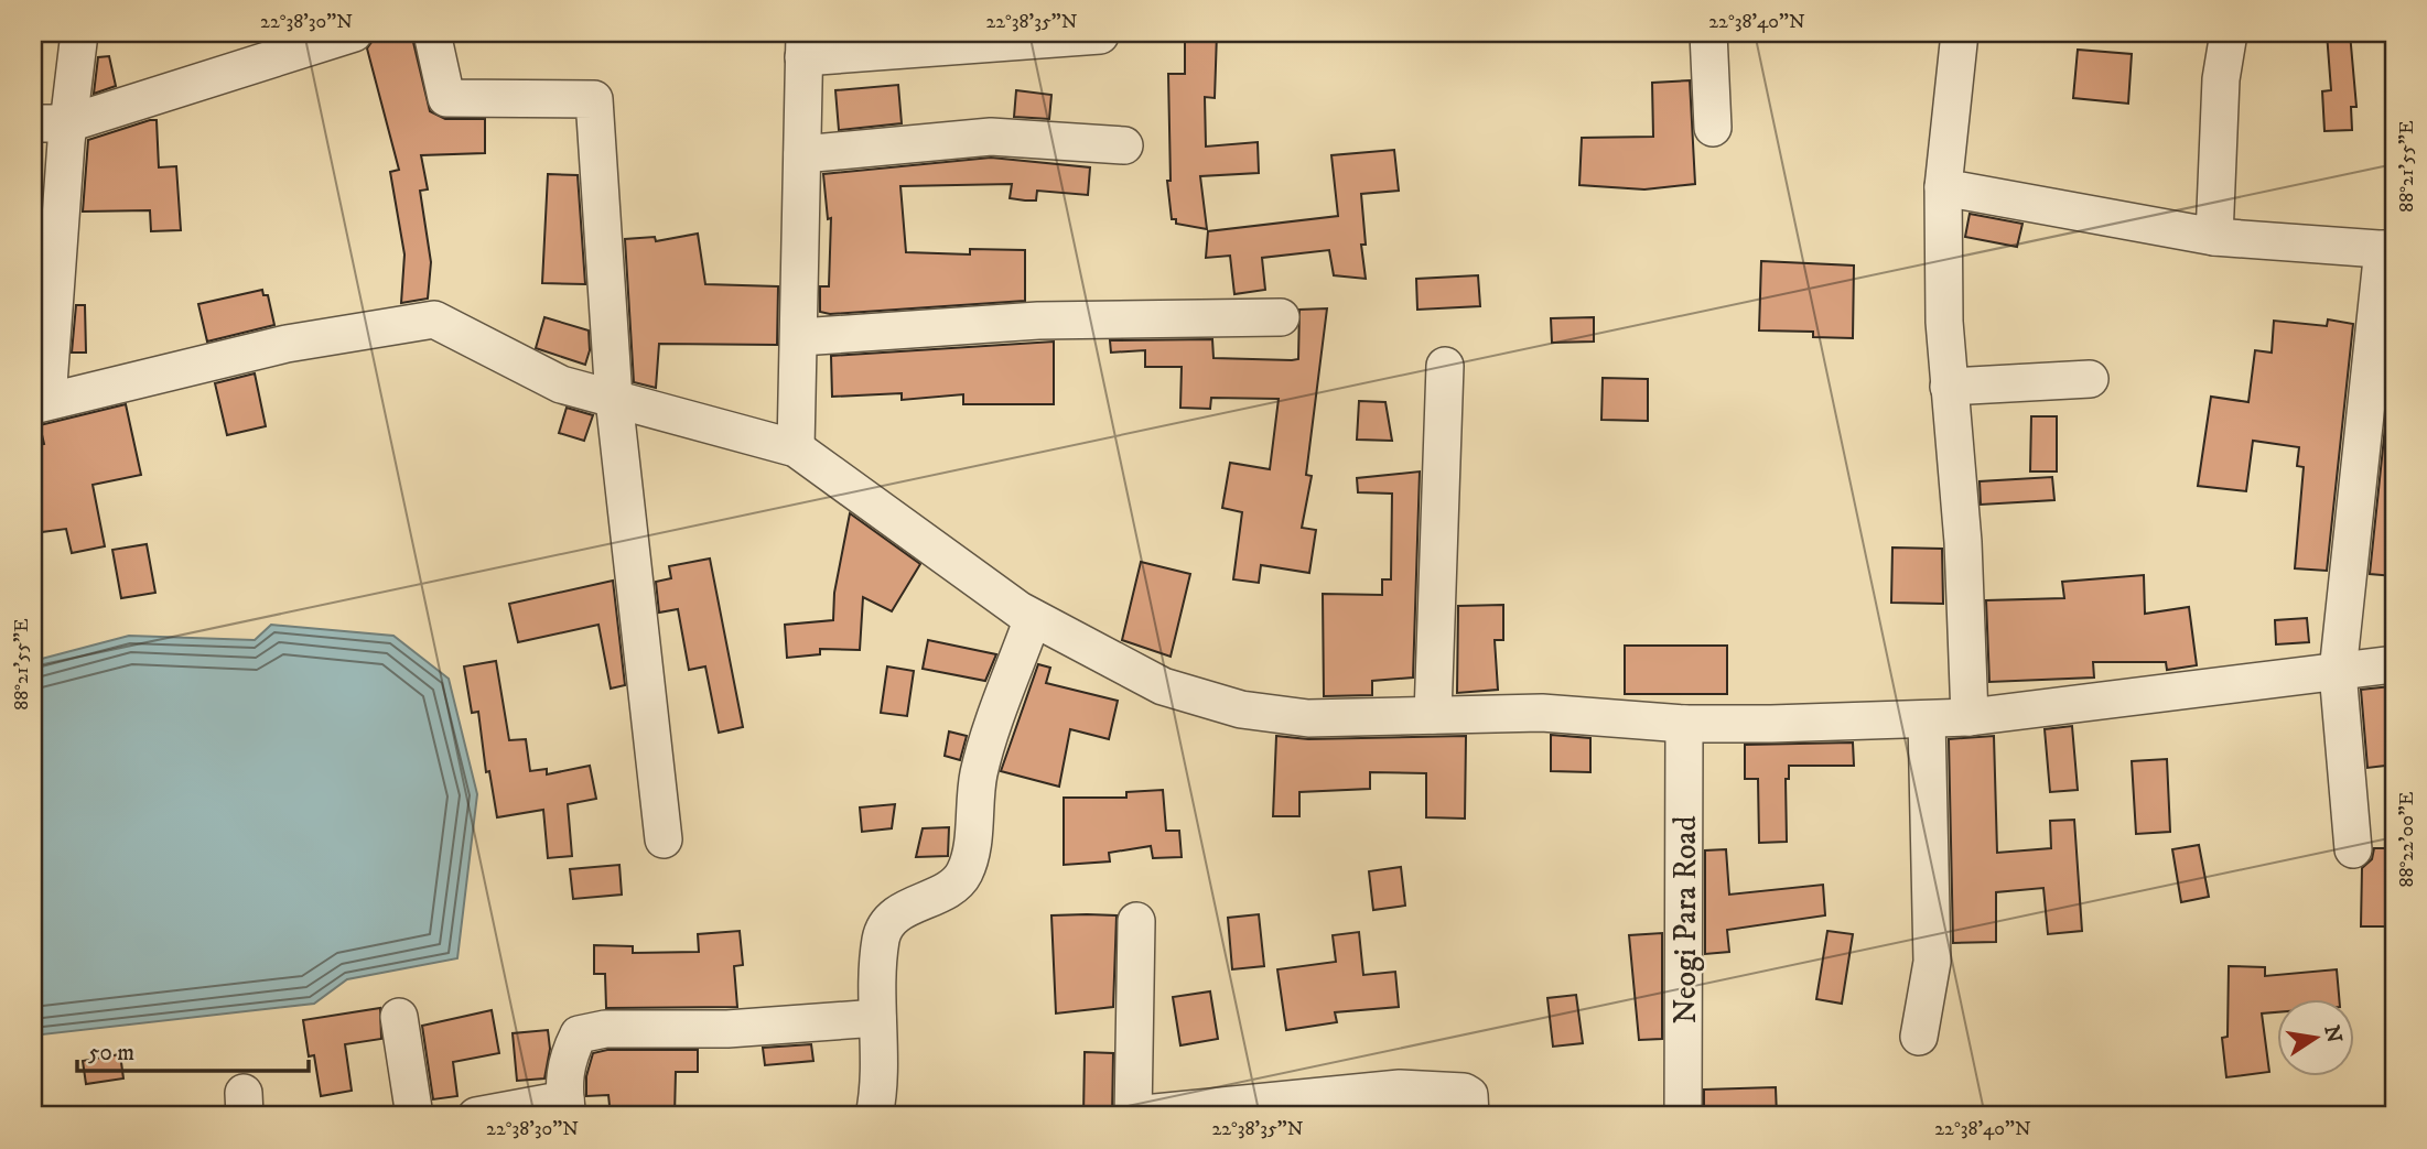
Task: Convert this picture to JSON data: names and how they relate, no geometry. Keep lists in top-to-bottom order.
{
  "streets": {
    "street": ["Neogi Para Road"]
  },
  "scale_bar": "50 m",
  "north": "right",
  "coordinates": [
    "22°38'30\"N",
    "22°38'35\"N",
    "22°38'40\"N",
    "88°21'55\"E",
    "88°22'00\"E"
  ]
}
